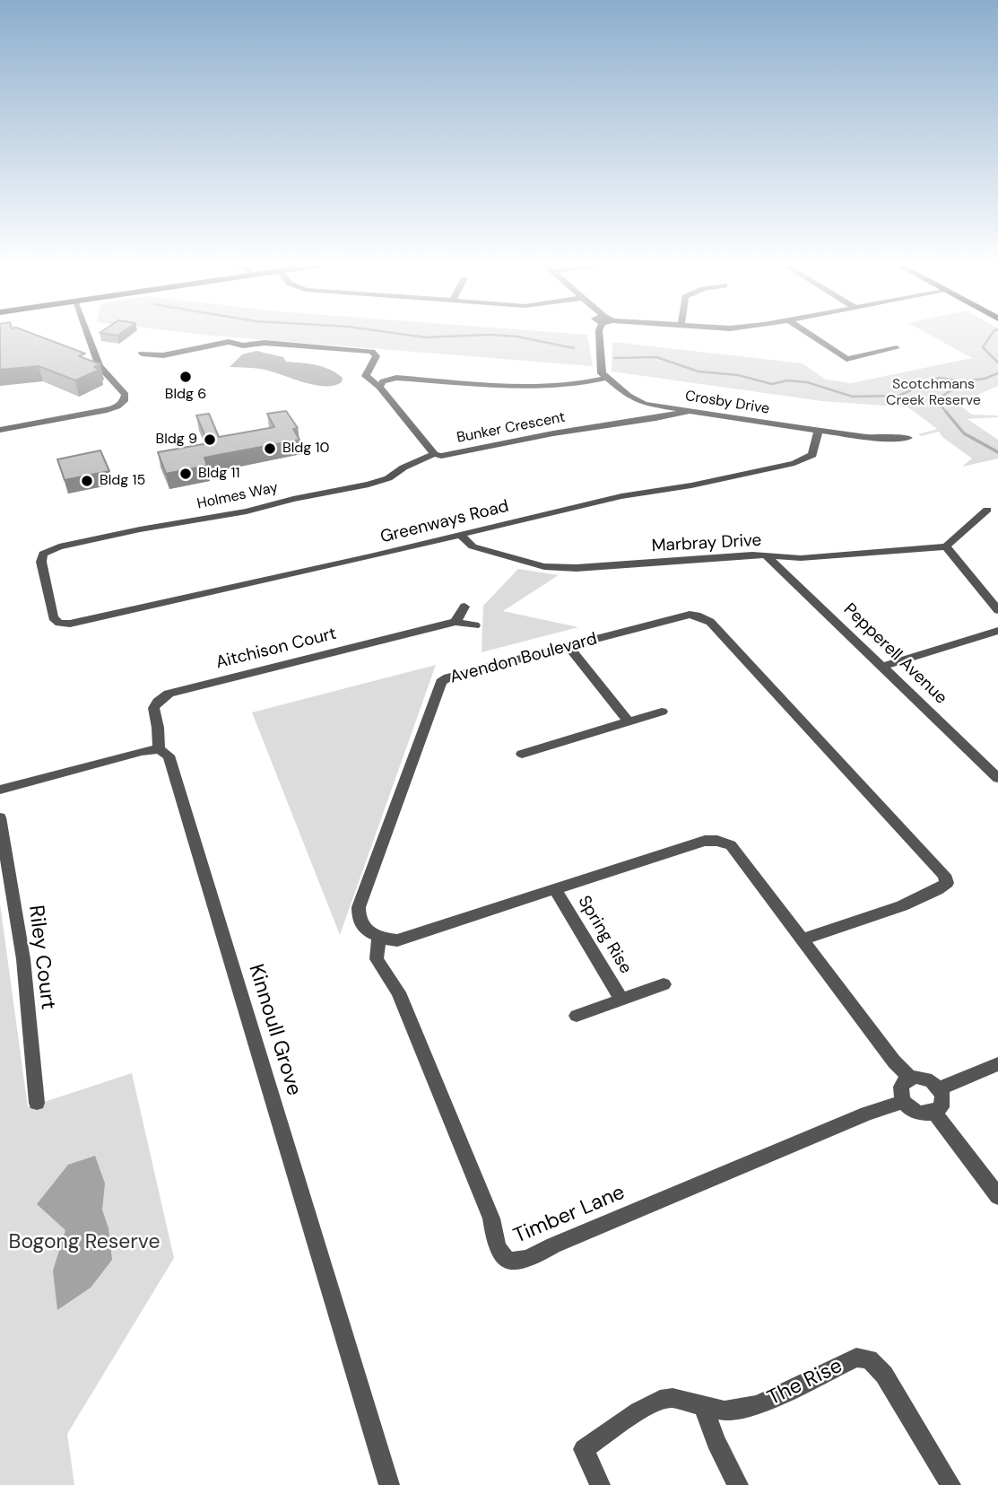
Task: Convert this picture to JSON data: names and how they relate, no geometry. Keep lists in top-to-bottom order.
{
  "streets": {
    "street": [
      "Crosby Drive",
      "Bunker Crescent",
      "Holmes Way",
      "Greenways Road",
      "Marbray Drive",
      "Aitchison Court",
      "Pepperell Avenue",
      "Avendon Boulevard",
      "Spring Rise",
      "Riley Court",
      "Kinnoull Grove",
      "Timber Lane",
      "The Rise"
    ]
  },
  "crossings": [
    ["Crosby Drive", "Bunker Crescent"],
    ["Crosby Drive", "Greenways Road"],
    ["Bunker Crescent", "Holmes Way"],
    ["Holmes Way", "Greenways Road"],
    ["Greenways Road", "Marbray Drive"],
    ["Marbray Drive", "Pepperell Avenue"],
    ["Aitchison Court", "Kinnoull Grove"],
    ["Avendon Boulevard", "Timber Lane"]
  ],
  "parks": ["Scotchmans Creek Reserve", "Bogong Reserve"],
  "places": [
    "Bldg 6",
    "Bldg 9",
    "Bldg 10",
    "Bldg 11",
    "Bldg 15"
  ]
}
